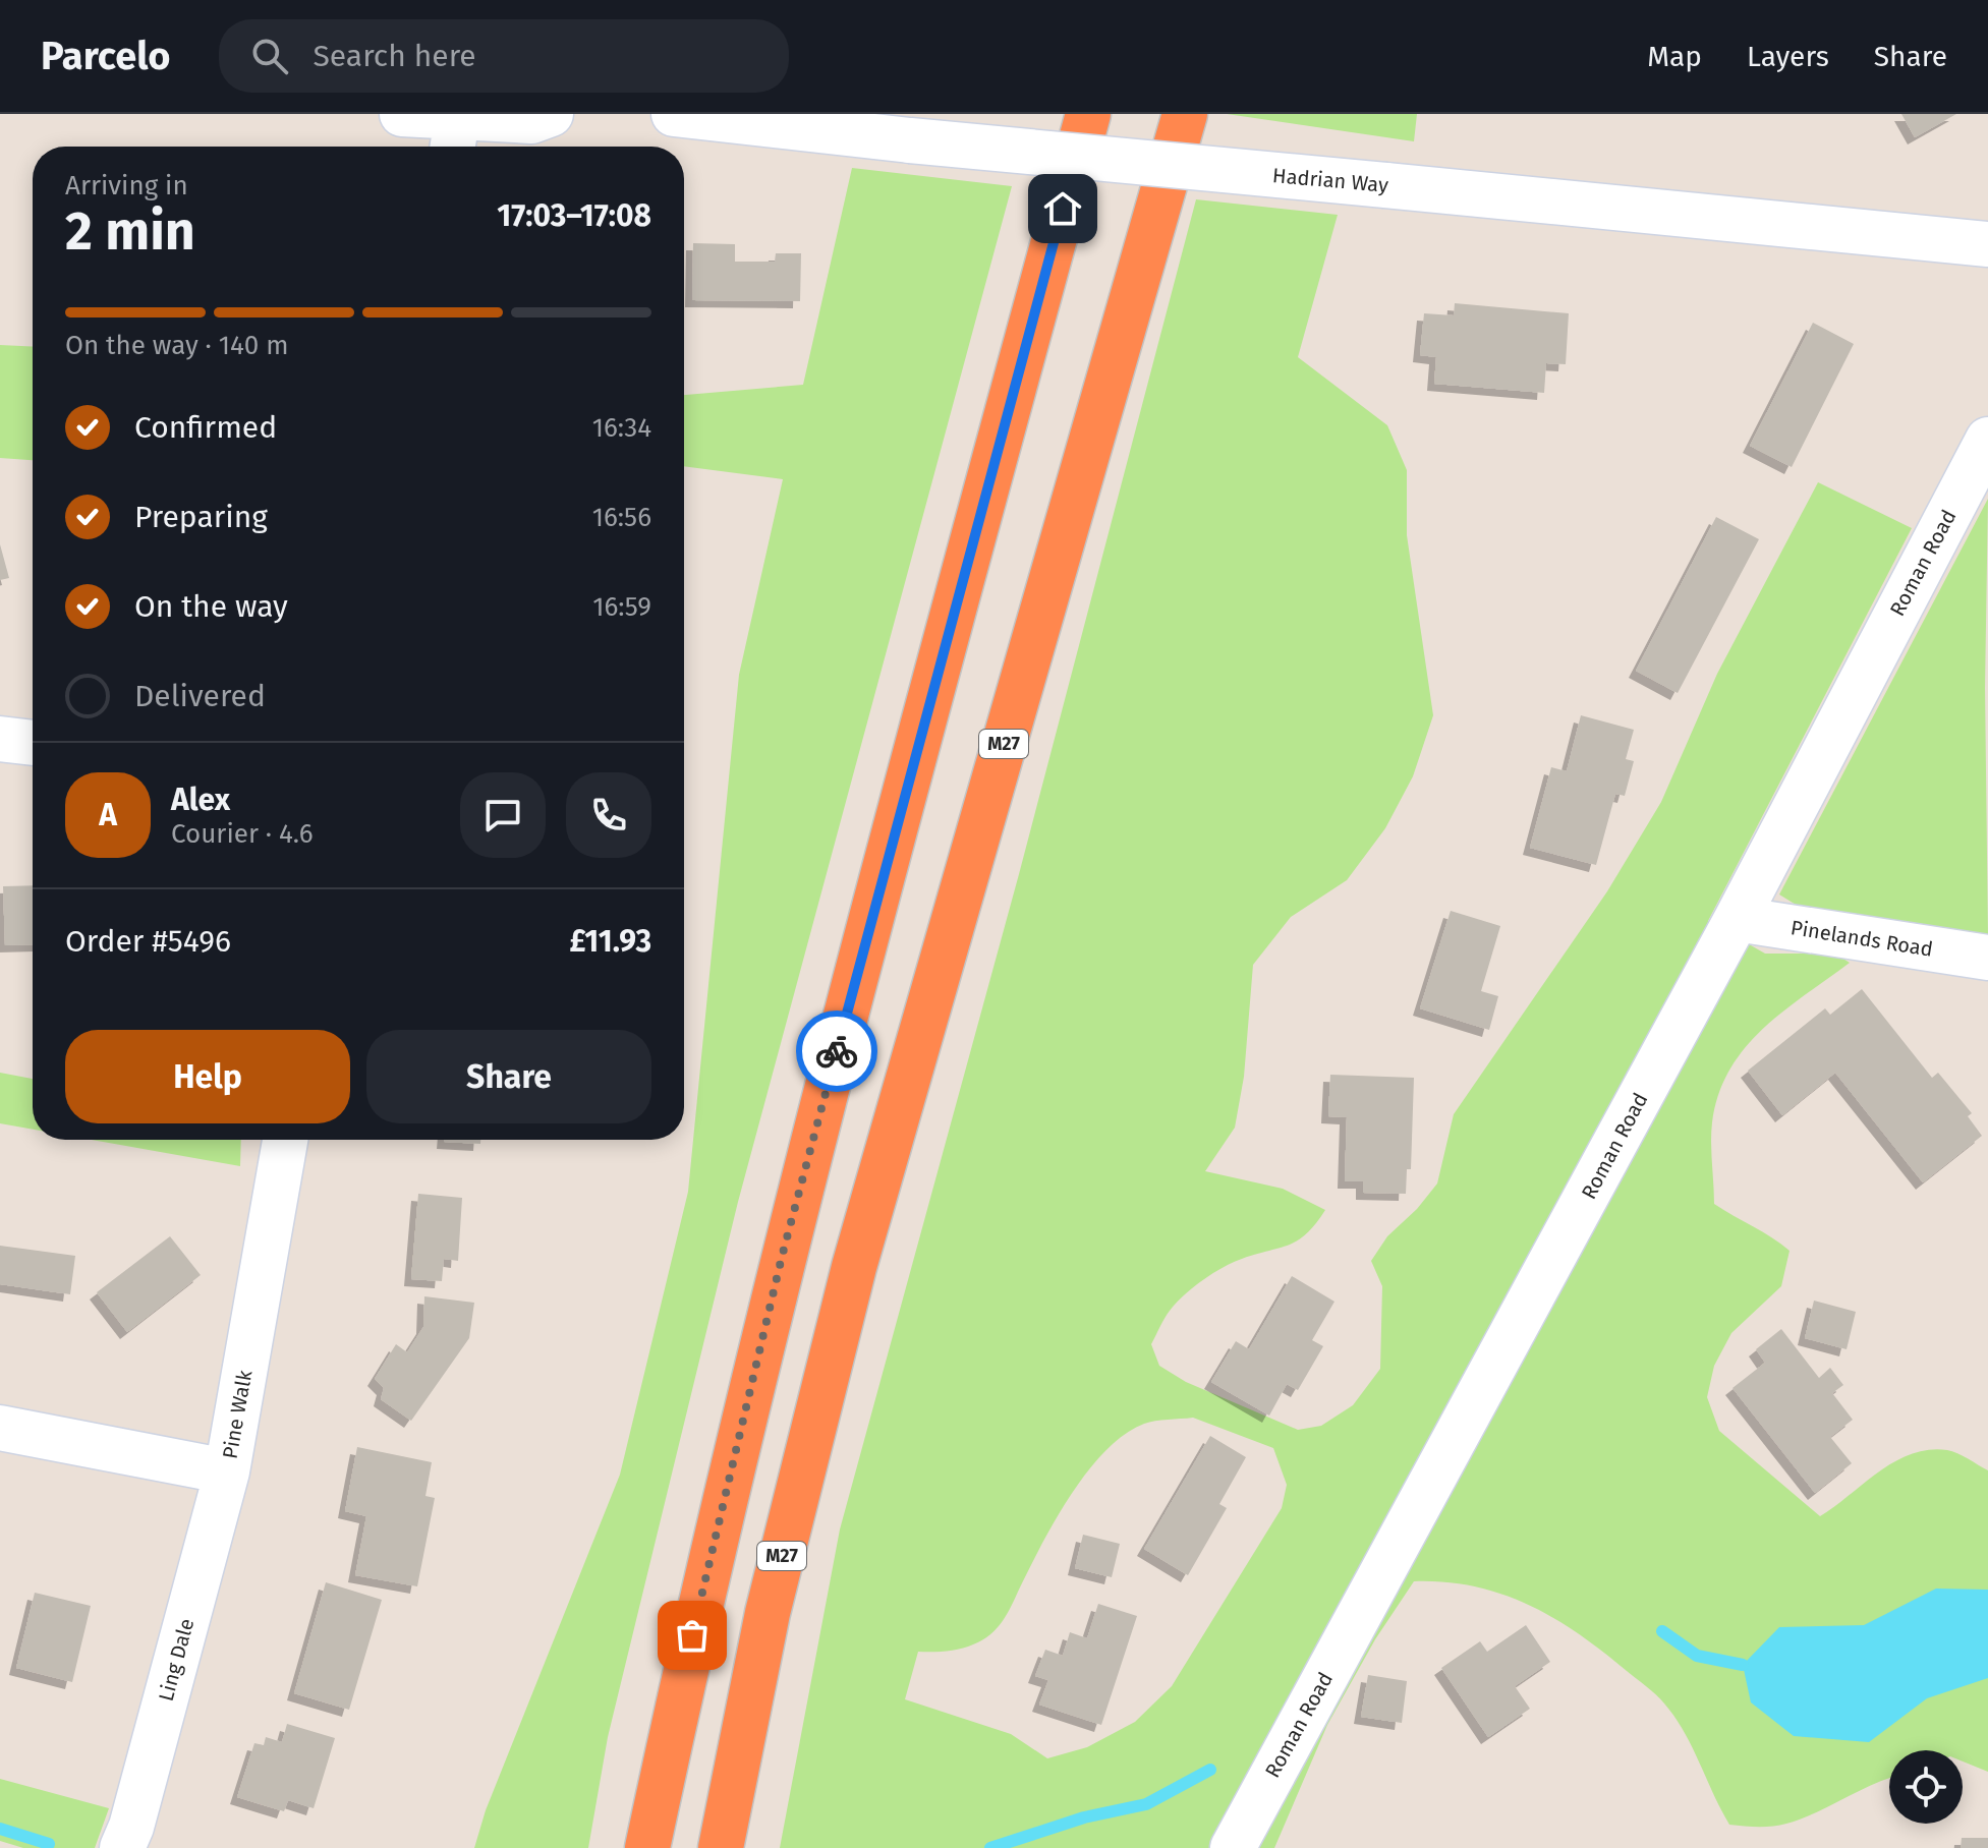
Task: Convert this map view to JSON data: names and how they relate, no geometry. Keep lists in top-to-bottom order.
{
  "streets": {
    "highway": ["M27"],
    "street": [
      "Hadrian Way",
      "Roman Road",
      "Pinelands Road",
      "Pine Walk",
      "Ling Dale"
    ]
  },
  "crossings": [
    ["Roman Road", "Pinelands Road"],
    ["Pine Walk", "Ling Dale"]
  ],
  "page": {
    "header": "Parcelo",
    "search": "Search here",
    "nav": ["Map", "Layers", "Share"],
    "heading": ["2 min", "Arriving in", "17:03–17:08"],
    "panel": [
      "Alex",
      "Courier · 4.6",
      "Order #5496",
      "£11.93"
    ],
    "bar": "On the way · 140 m",
    "list": [
      ["Confirmed", "16:34"],
      ["Preparing", "16:56"],
      ["On the way", "16:59"],
      "Delivered"
    ],
    "round": "A",
    "buttons": ["Help", "Share"]
  }
}
